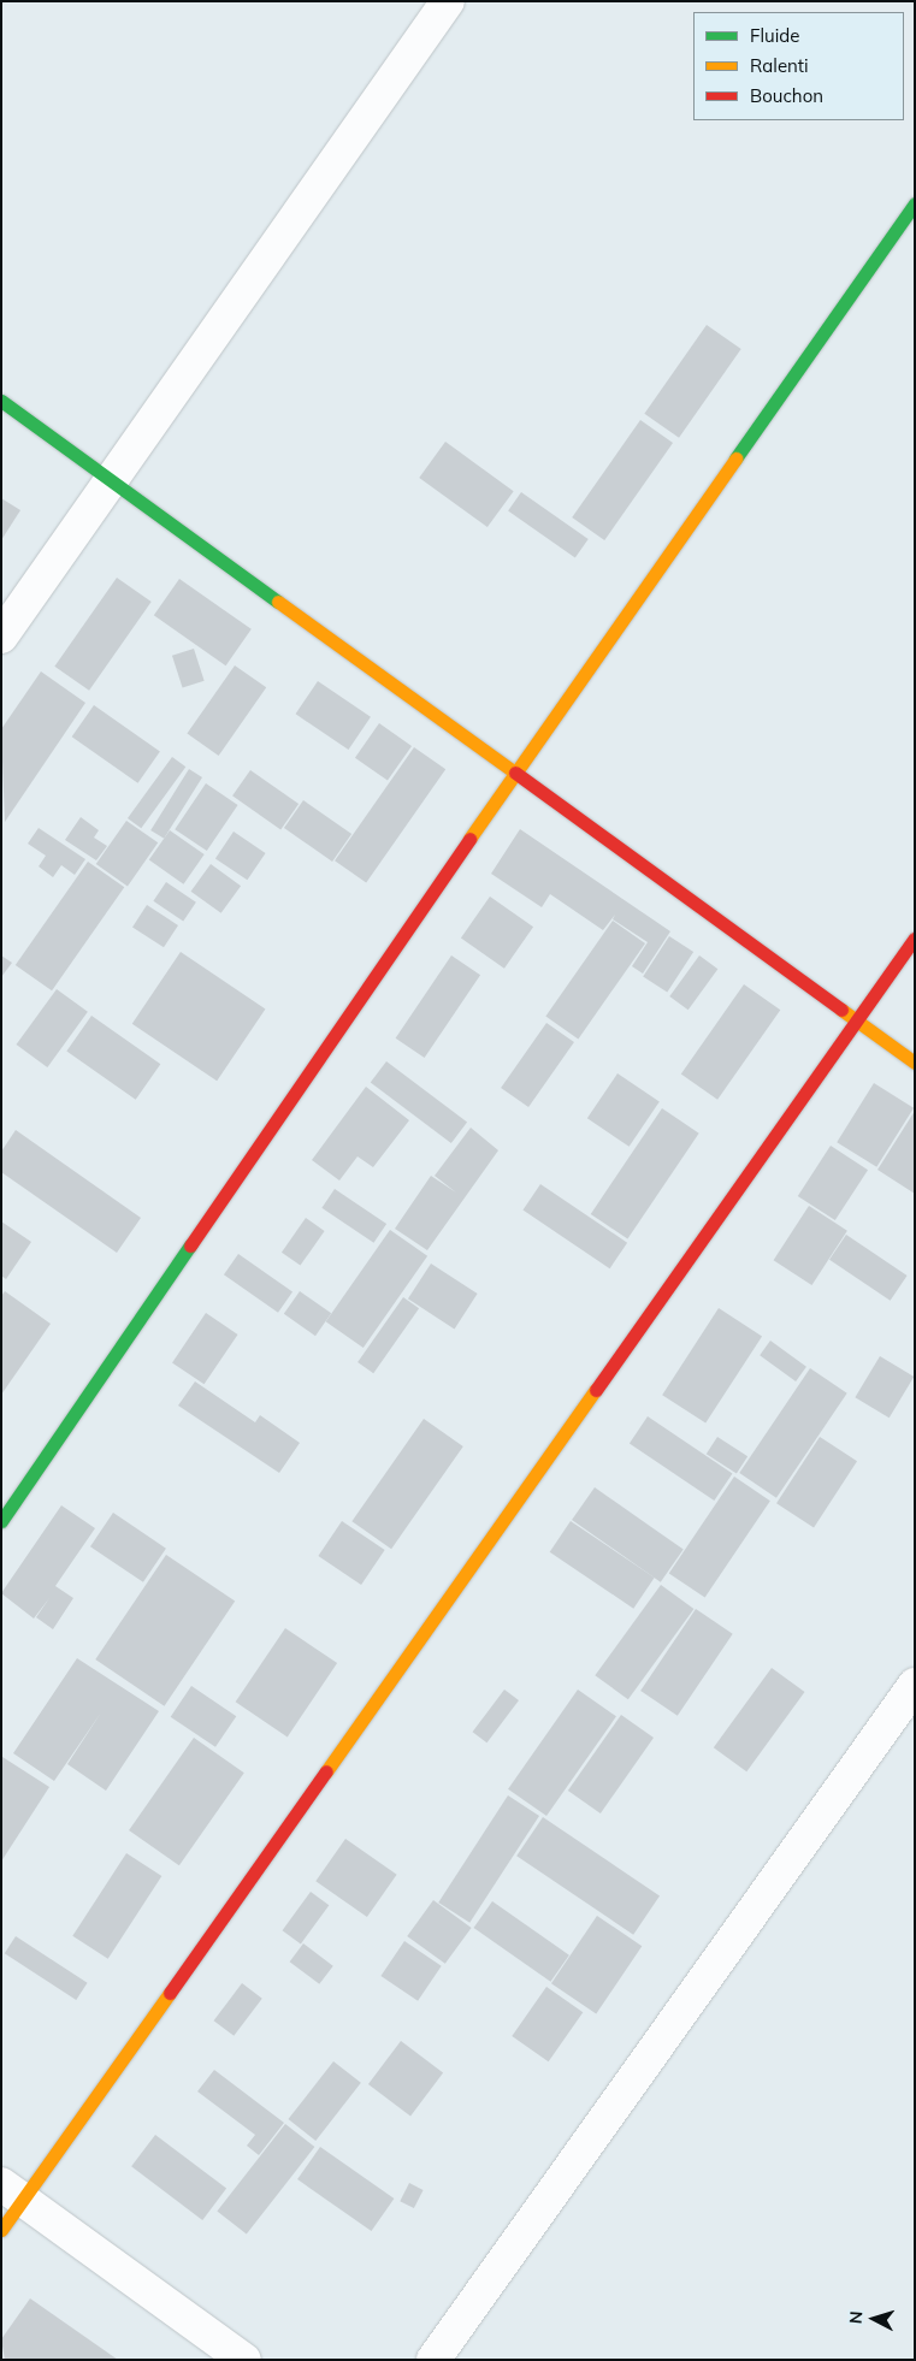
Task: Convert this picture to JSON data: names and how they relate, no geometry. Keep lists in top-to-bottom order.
{
  "legend": ["Fluide", "Ralenti", "Bouchon"],
  "north": "left"
}
